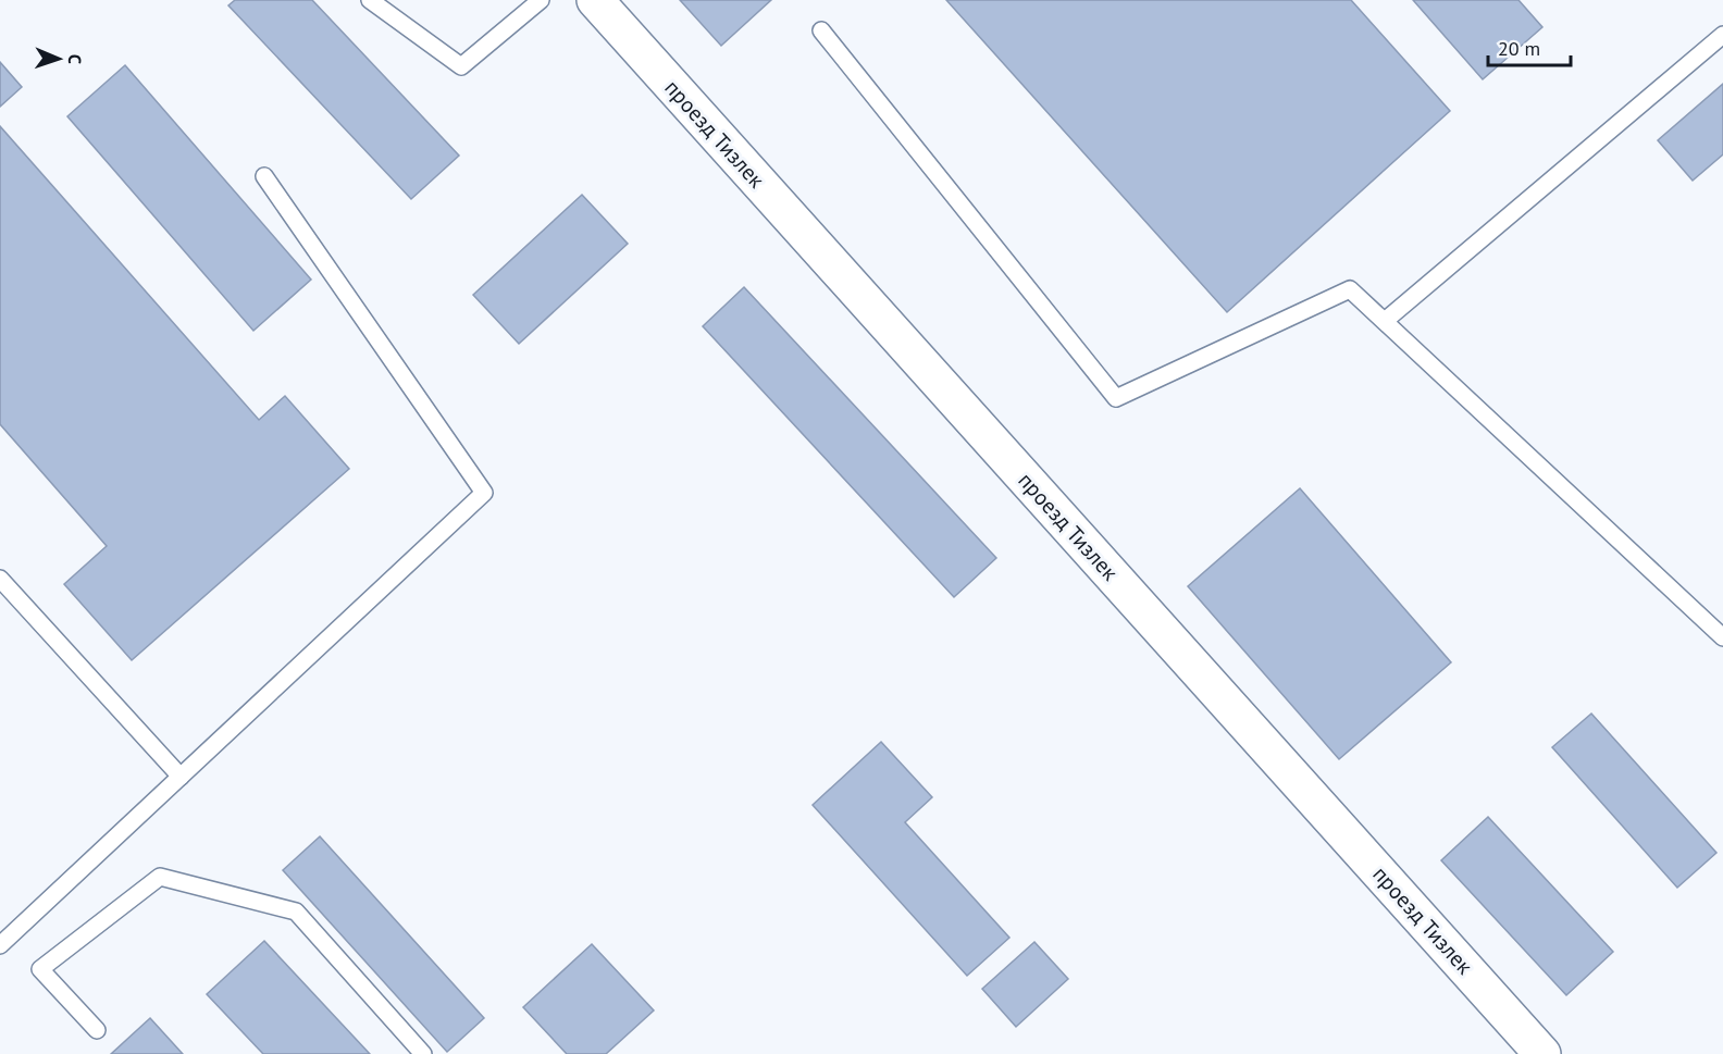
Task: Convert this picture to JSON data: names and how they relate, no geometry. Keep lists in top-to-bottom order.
{
  "streets": {
    "street": ["проезд Тизлек"]
  },
  "scale_bar": "20 m",
  "north": "right"
}
